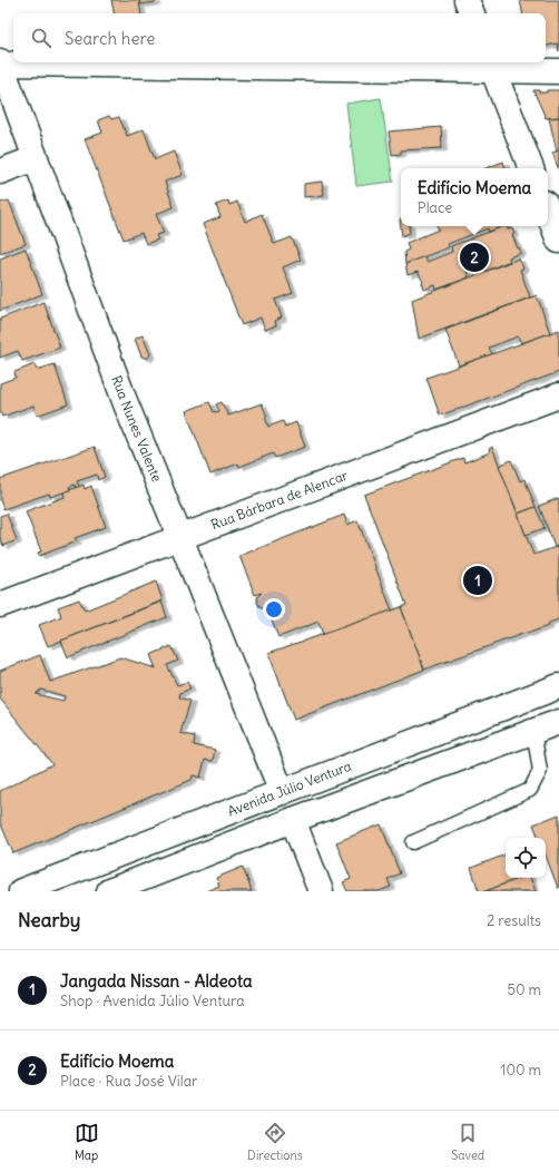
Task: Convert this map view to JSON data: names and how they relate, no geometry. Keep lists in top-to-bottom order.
{
  "streets": {
    "street": ["Rua Nunes Valente", "Rua Bárbara de Alencar", "Avenida Júlio Ventura"]
  },
  "crossings": [
    ["Rua Nunes Valente", "Rua Bárbara de Alencar"],
    ["Rua Nunes Valente", "Avenida Júlio Ventura"]
  ],
  "page": {
    "search": "Search here",
    "popup": ["Edifício Moema", "Place"],
    "pins": ["2", "1"],
    "heading": ["Nearby", "2 results"],
    "list": [
      {
        "mark": "1",
        "name": "Jangada Nissan - Aldeota",
        "note": "Shop · Avenida Júlio Ventura",
        "value": "50 m"
      },
      {
        "mark": "2",
        "name": "Edifício Moema",
        "note": "Place · Rua José Vilar",
        "value": "100 m"
      }
    ],
    "nav": ["Map", "Directions", "Saved"]
  }
}
